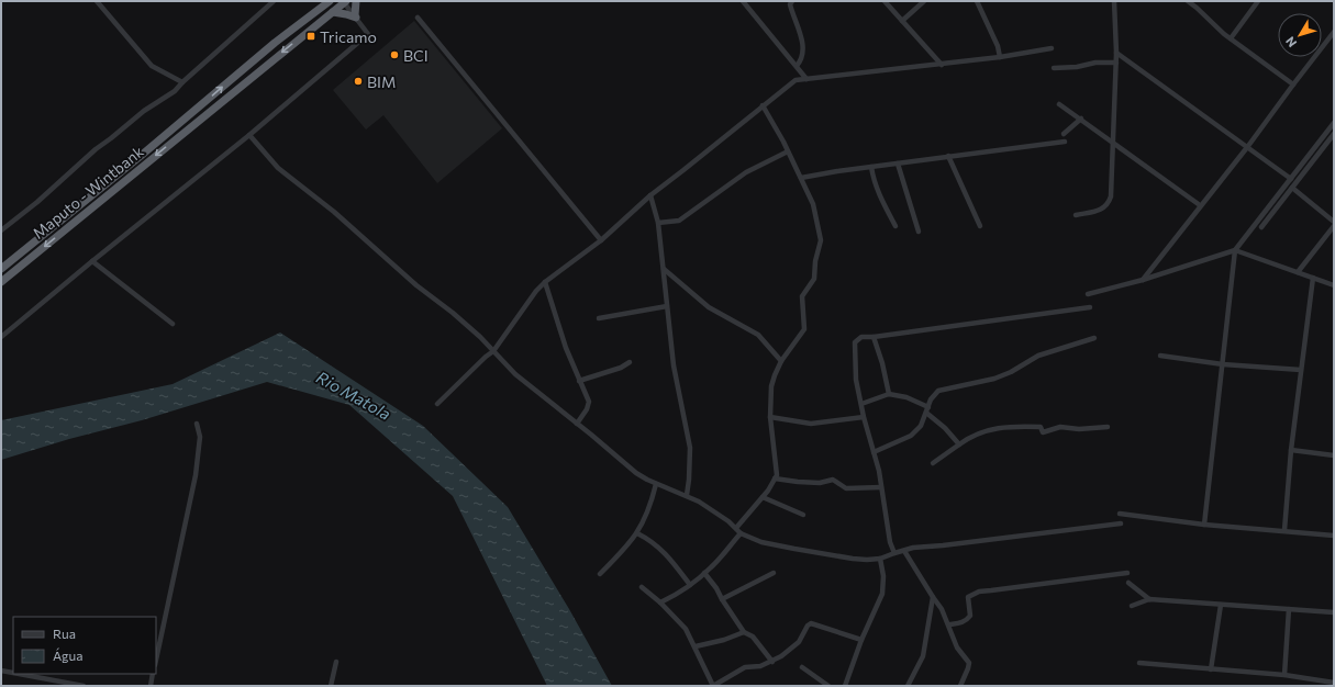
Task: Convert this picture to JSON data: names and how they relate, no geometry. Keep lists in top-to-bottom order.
{
  "streets": {
    "highway": ["Maputo - Wintbank"]
  },
  "water": ["Rio Matola"],
  "places": {
    "transit": ["Tricamo"],
    "other": ["BCI", "BIM"]
  },
  "legend": ["Rua", "Água"],
  "north": "bottom left"
}
